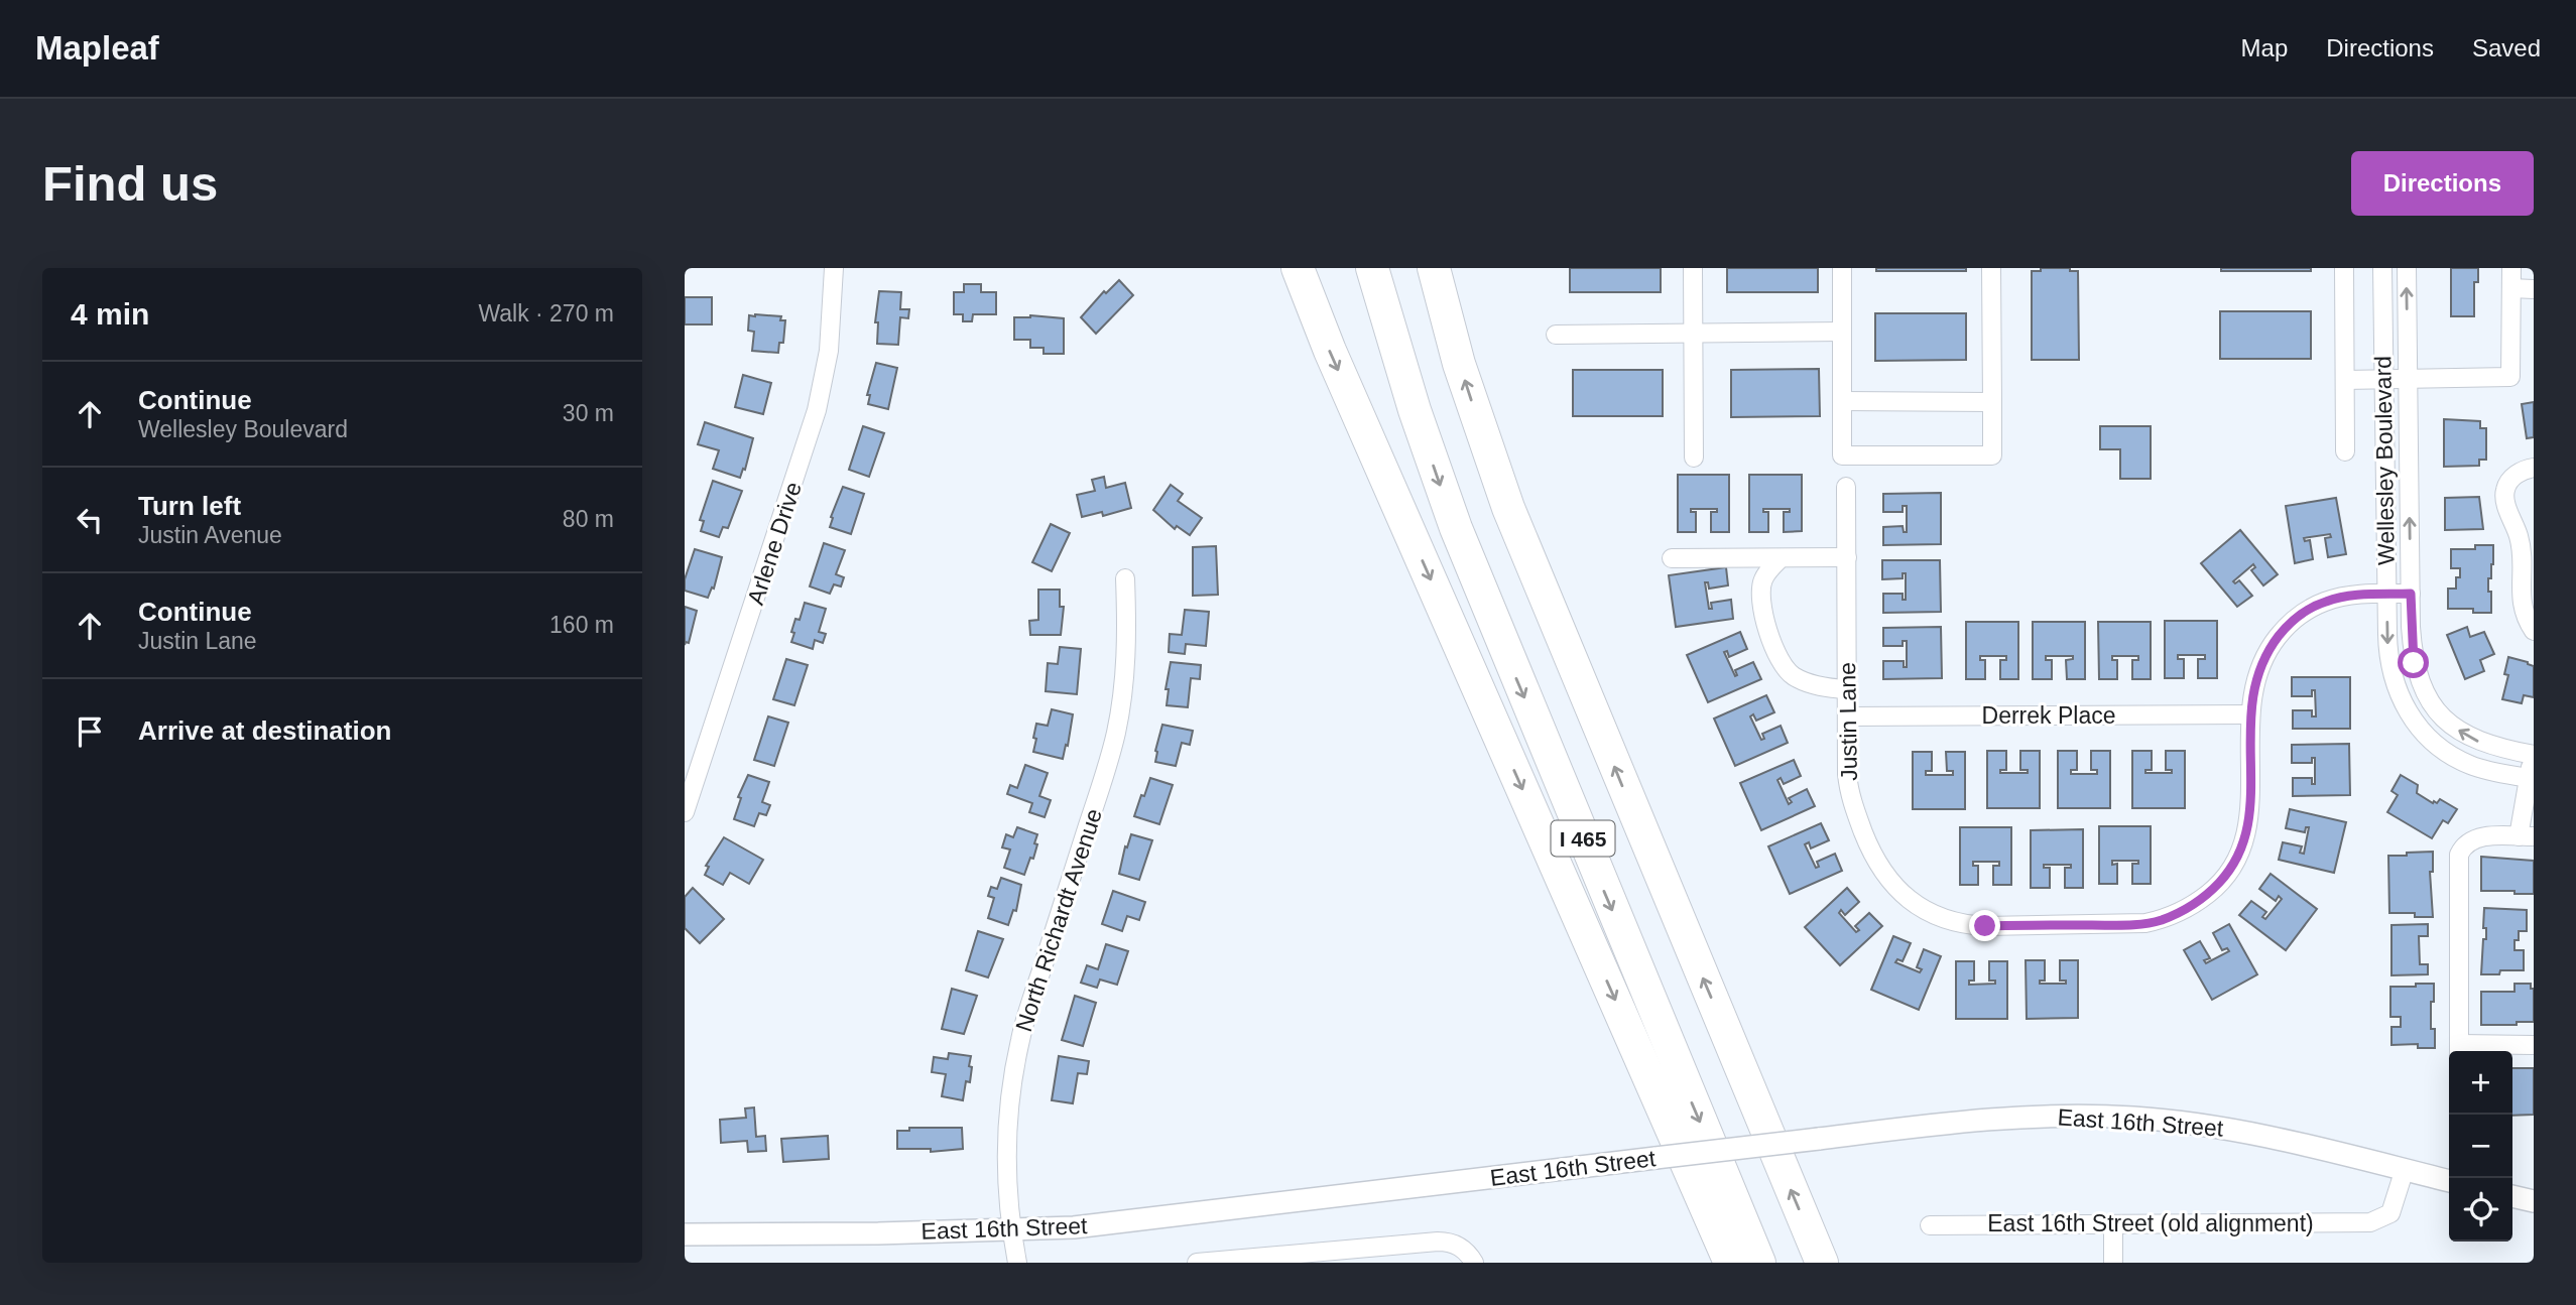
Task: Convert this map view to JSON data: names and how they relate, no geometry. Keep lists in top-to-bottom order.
{
  "streets": {
    "highway": ["I 465"],
    "street": [
      "Wellesley Boulevard",
      "Arlene Drive",
      "Derrek Place",
      "Justin Lane",
      "North Richardt Avenue",
      "East 16th Street",
      "East 16th Street (old alignment)"
    ]
  },
  "crossings": [
    ["Wellesley Boulevard", "Justin Lane"],
    ["Derrek Place", "Justin Lane"],
    ["North Richardt Avenue", "East 16th Street"],
    ["East 16th Street", "East 16th Street (old alignment)"]
  ],
  "page": {
    "header": "Mapleaf",
    "nav": ["Map", "Directions", "Saved"],
    "buttons": "Directions",
    "title": "Find us",
    "heading": ["4 min", "Walk · 270 m"],
    "list": [
      ["Continue", "Wellesley Boulevard", "30 m"],
      ["Turn left", "Justin Avenue", "80 m"],
      ["Continue", "Justin Lane", "160 m"],
      "Arrive at destination"
    ],
    "map_buttons": ["+", "−"]
  }
}
